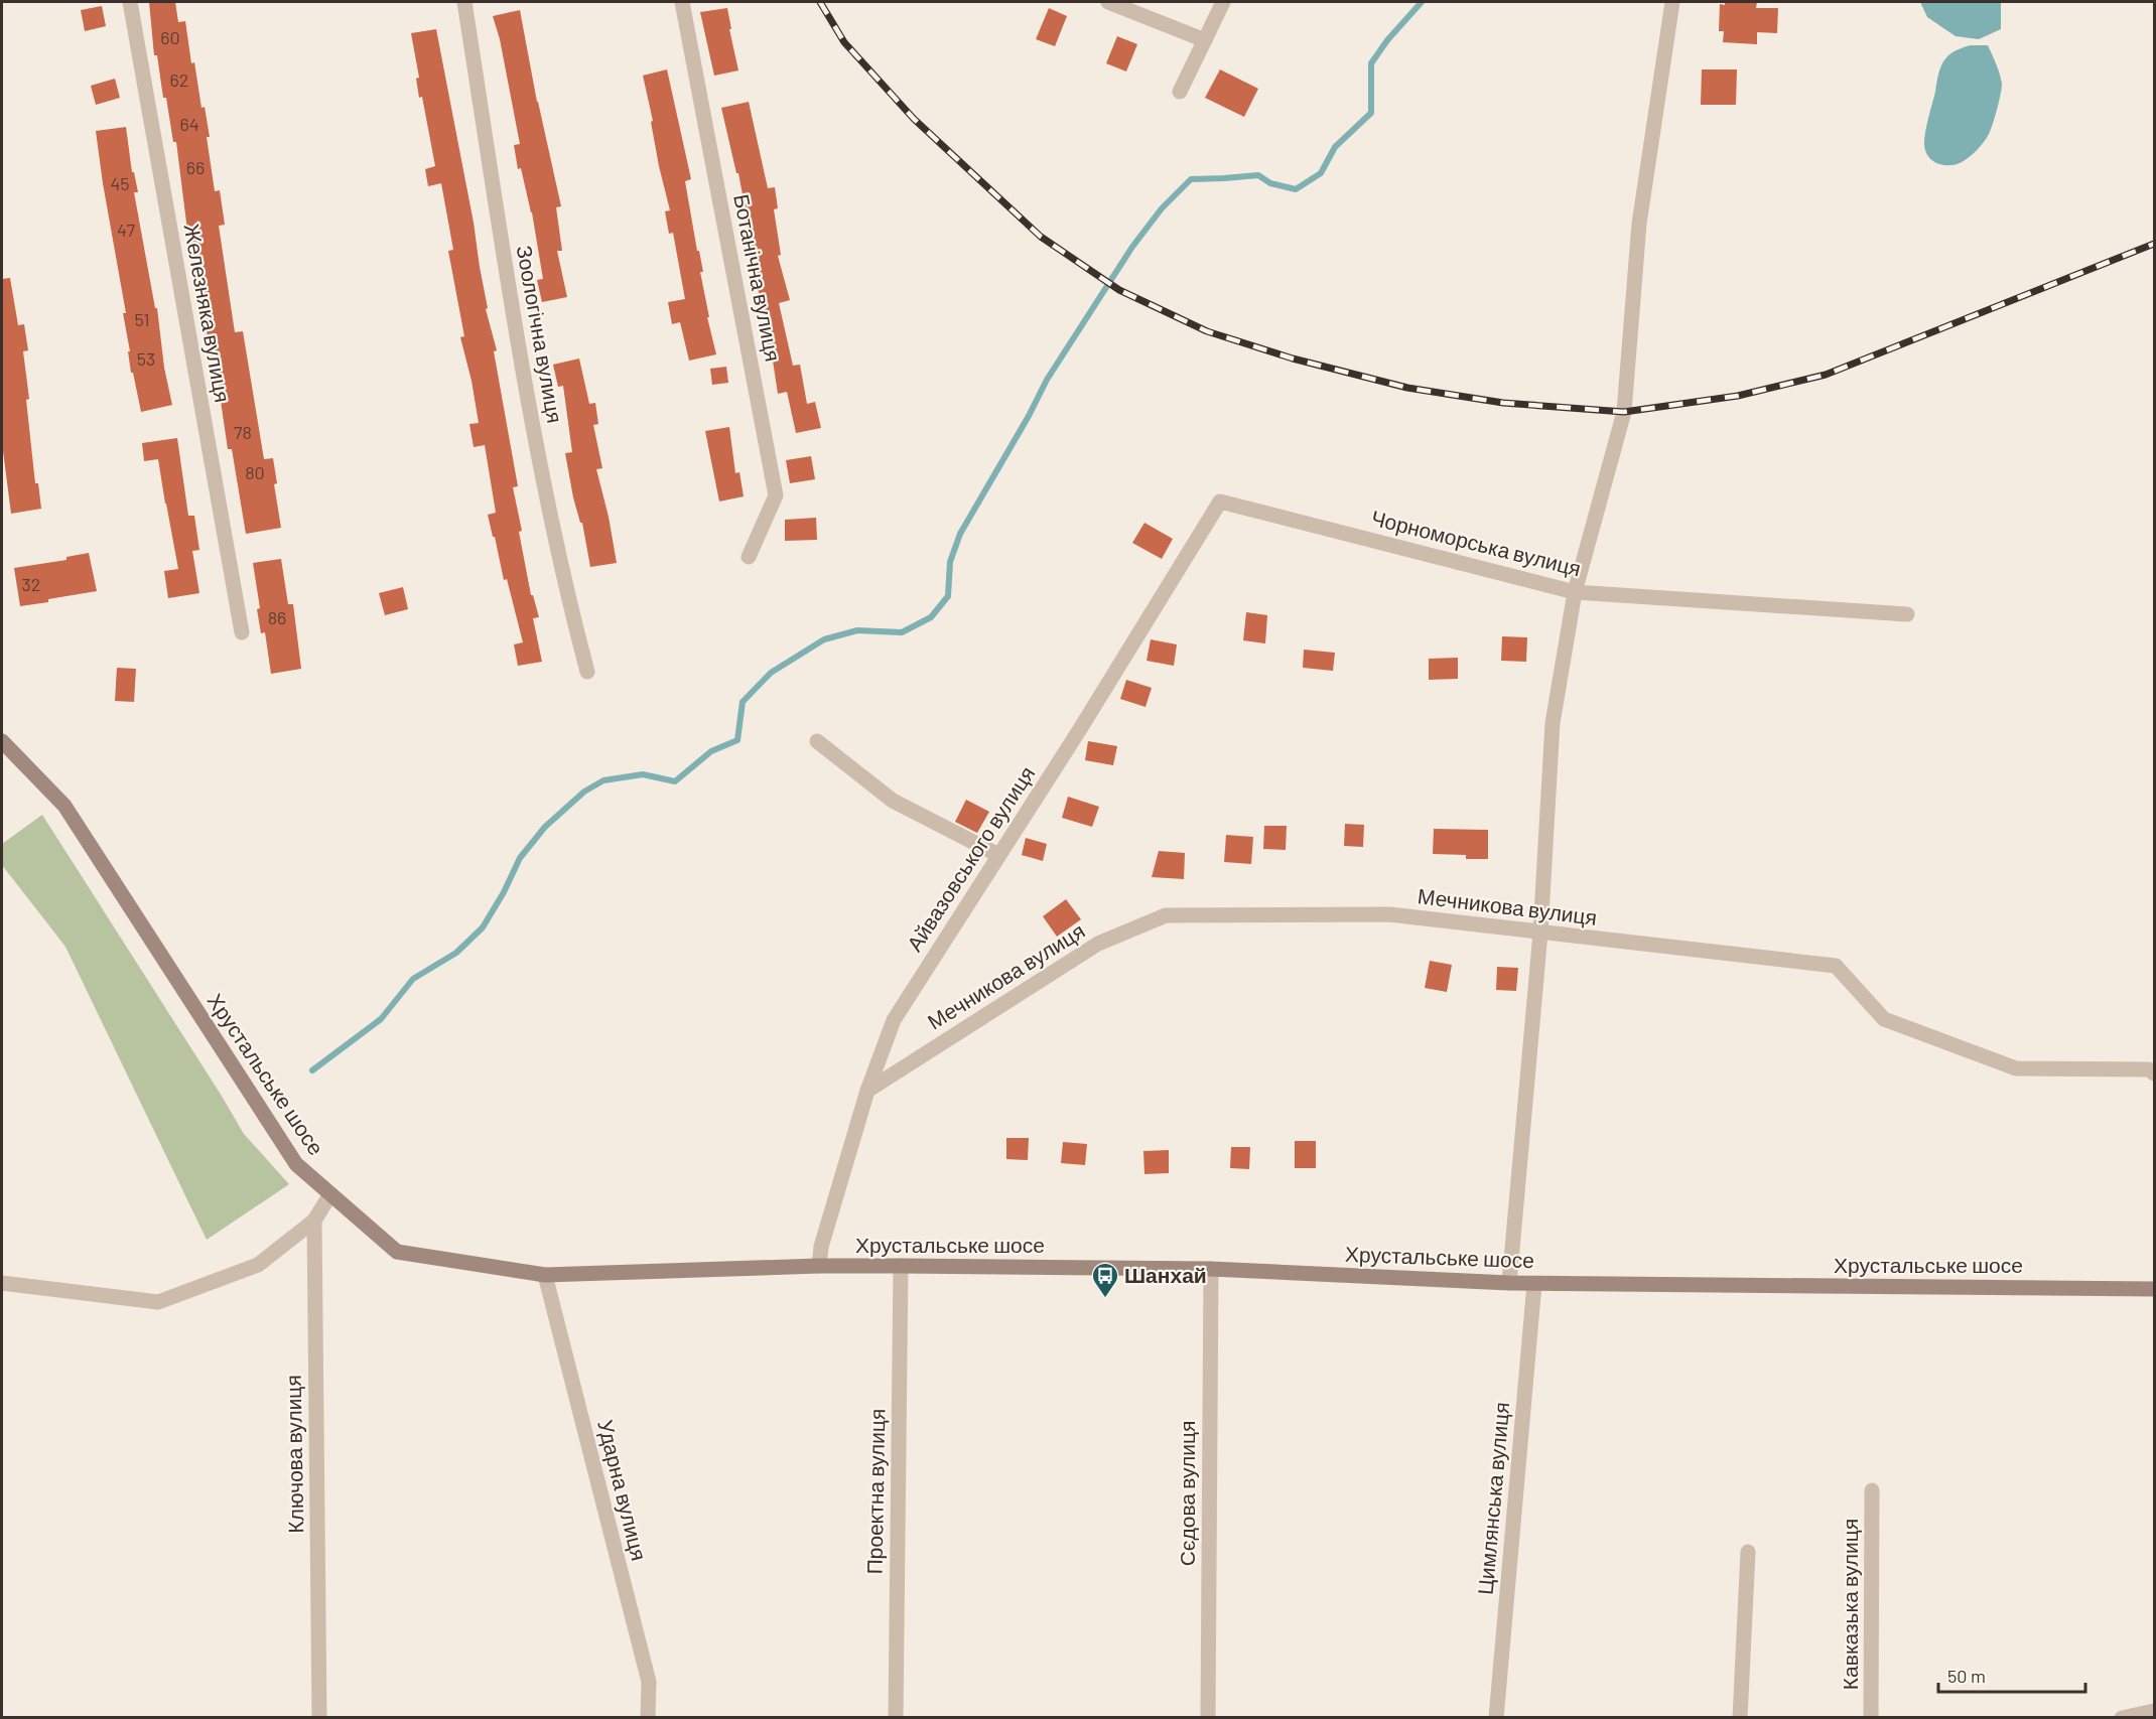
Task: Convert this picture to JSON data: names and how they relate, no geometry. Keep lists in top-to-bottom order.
{
  "streets": {
    "street": [
      "Ботанічна вулиця",
      "Железняка вулиця",
      "Зоологічна вулиця",
      "Чорноморська вулиця",
      "Айвазовського вулиця",
      "Мечникова вулиця",
      "Хрустальське шосе",
      "Ключова вулиця",
      "Ударна вулиця",
      "Проектна вулиця",
      "Сєдова вулиця",
      "Цимлянська вулиця",
      "Кавказька вулиця"
    ]
  },
  "crossings": [
    ["Чорноморська вулиця", "Айвазовського вулиця"],
    ["Айвазовського вулиця", "Мечникова вулиця"],
    ["Айвазовського вулиця", "Хрустальське шосе"],
    ["Хрустальське шосе", "Ударна вулиця"],
    ["Хрустальське шосе", "Проектна вулиця"],
    ["Хрустальське шосе", "Сєдова вулиця"],
    ["Хрустальське шосе", "Цимлянська вулиця"]
  ],
  "places": {
    "bus stop": ["Шанхай"]
  },
  "house_numbers": [
    "60",
    "62",
    "64",
    "66",
    "45",
    "47",
    "51",
    "53",
    "78",
    "80",
    "32",
    "86"
  ],
  "scale_bar": "50 m"
}
